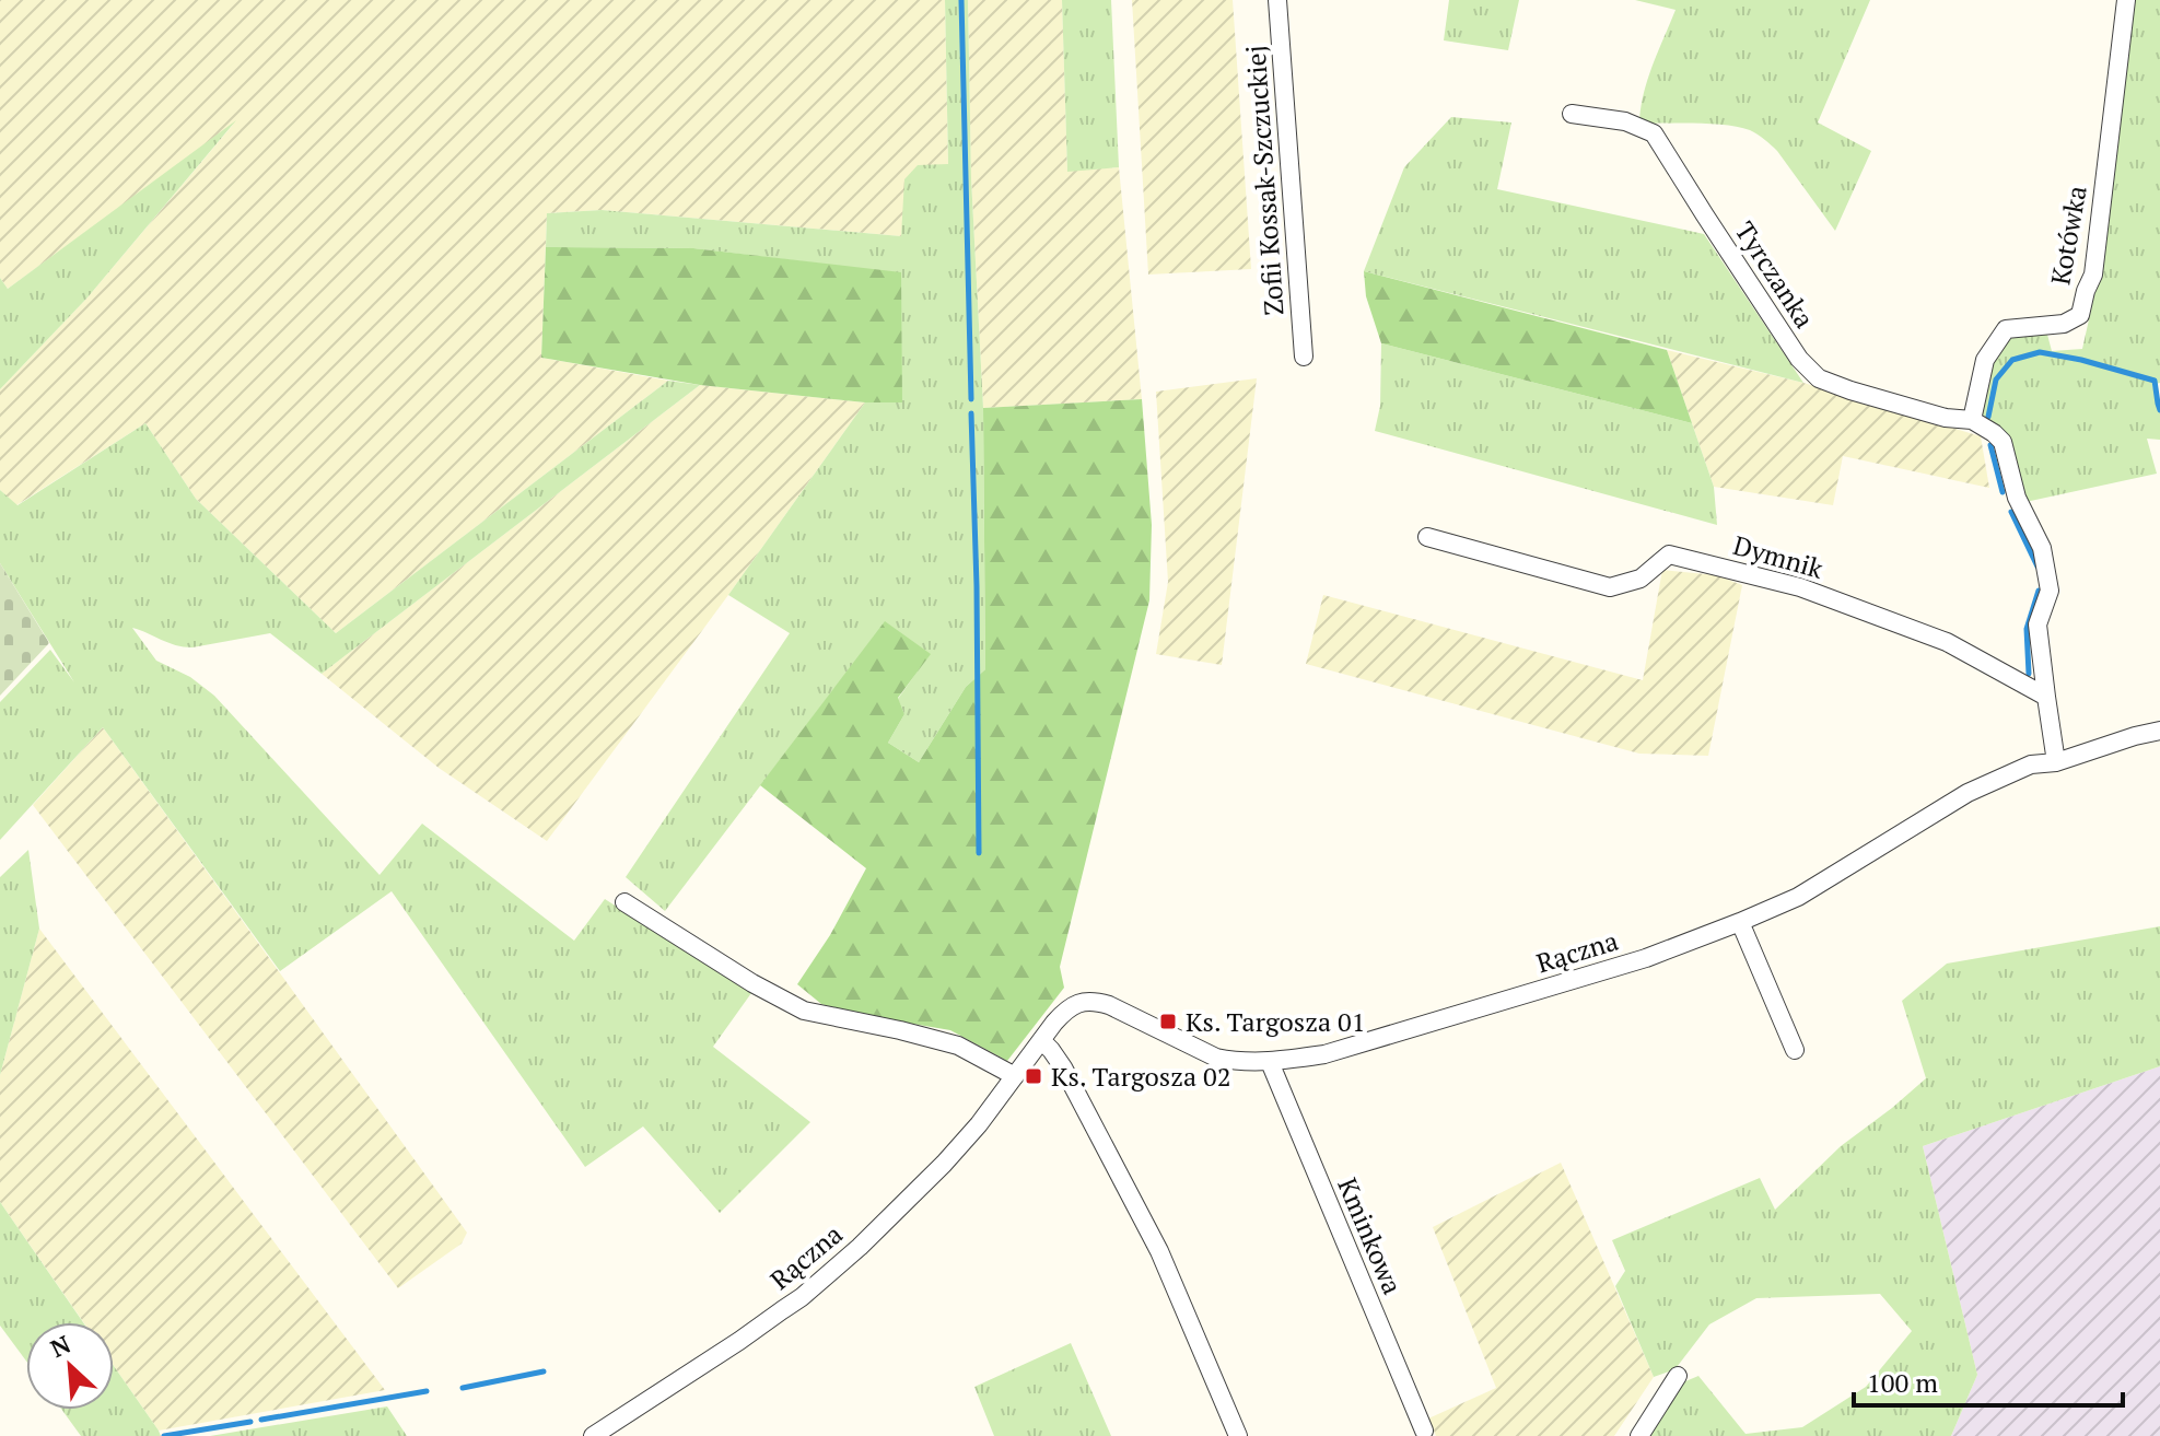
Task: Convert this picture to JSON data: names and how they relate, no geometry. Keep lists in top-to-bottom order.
{
  "streets": {
    "street": [
      "Zofii Kossak-Szczuckiej",
      "Kotówka",
      "Tyrczanka",
      "Dymnik",
      "Rączna",
      "Kminkowa"
    ]
  },
  "crossings": [
    ["Kotówka", "Tyrczanka"],
    ["Rączna", "Kminkowa"]
  ],
  "places": {
    "transit": ["Ks. Targosza 01", "Ks. Targosza 02"]
  },
  "scale_bar": "100 m",
  "north": "top left"
}
